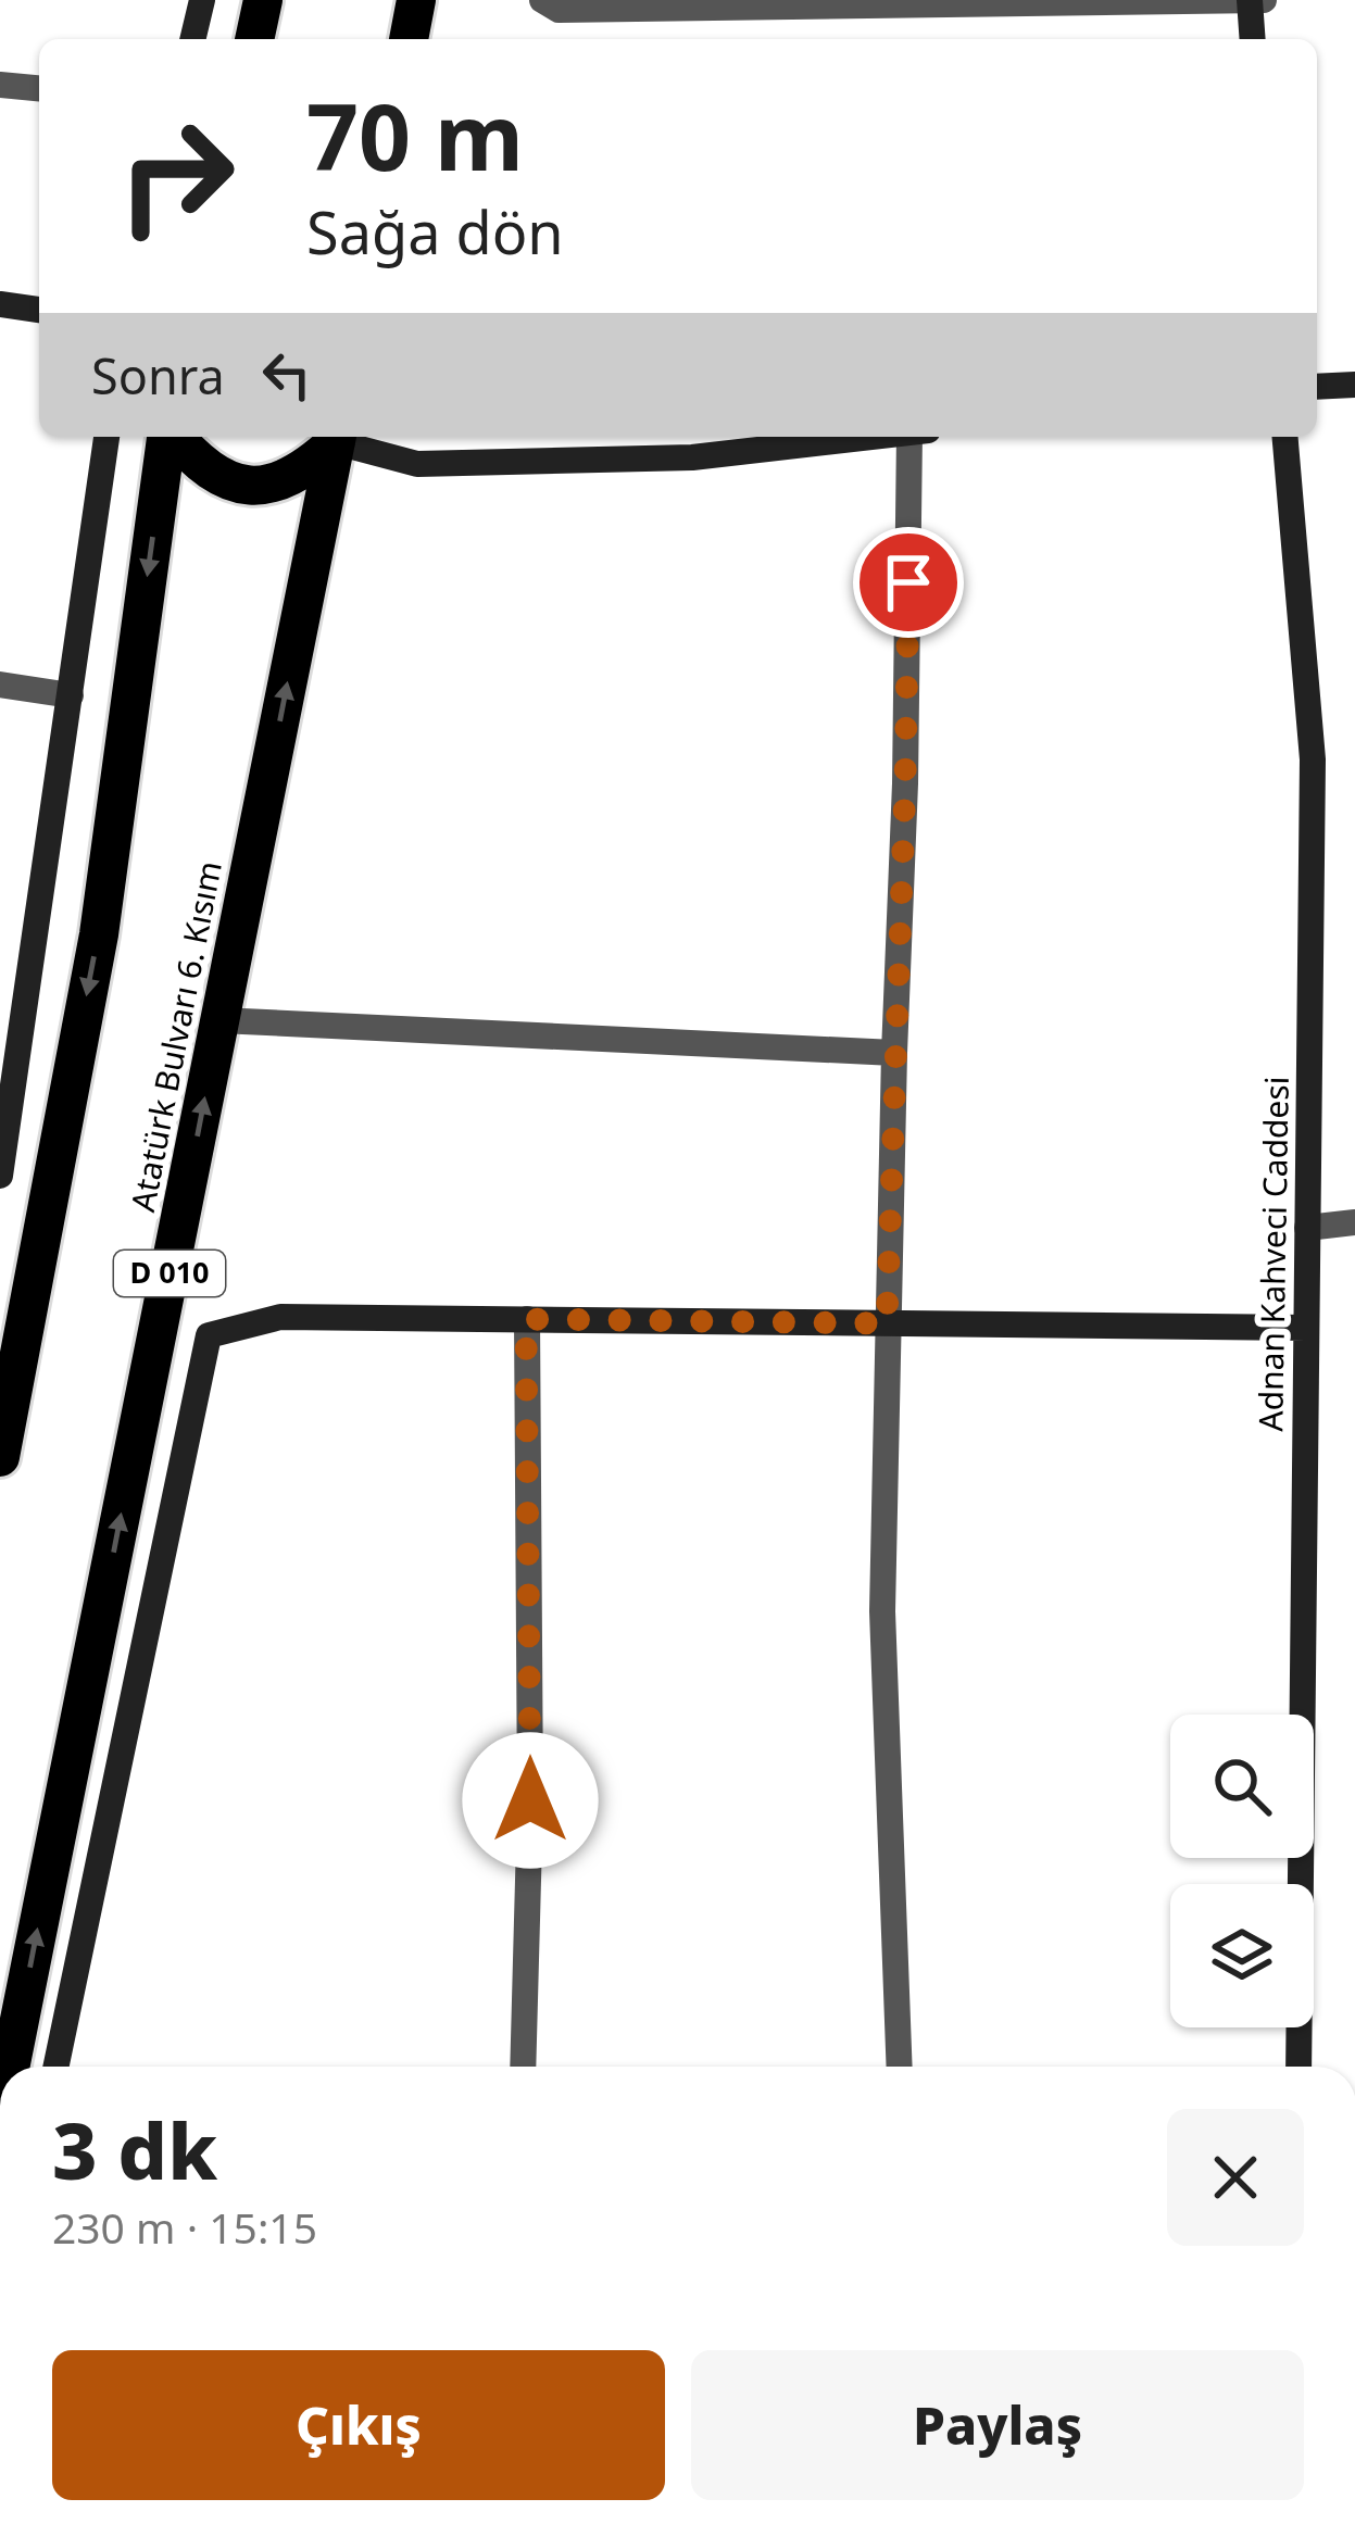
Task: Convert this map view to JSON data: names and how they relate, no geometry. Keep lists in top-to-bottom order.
{
  "streets": {
    "highway": ["Atatürk Bulvarı 6. Kısım", "D 010"],
    "street": ["Adnan Kahveci Caddesi"]
  },
  "page": {
    "turn": ["70 m", "Sağa dön"],
    "then": "Sonra",
    "heading": ["3 dk", "230 m · 15:15"],
    "buttons": ["Çıkış", "Paylaş"]
  }
}
